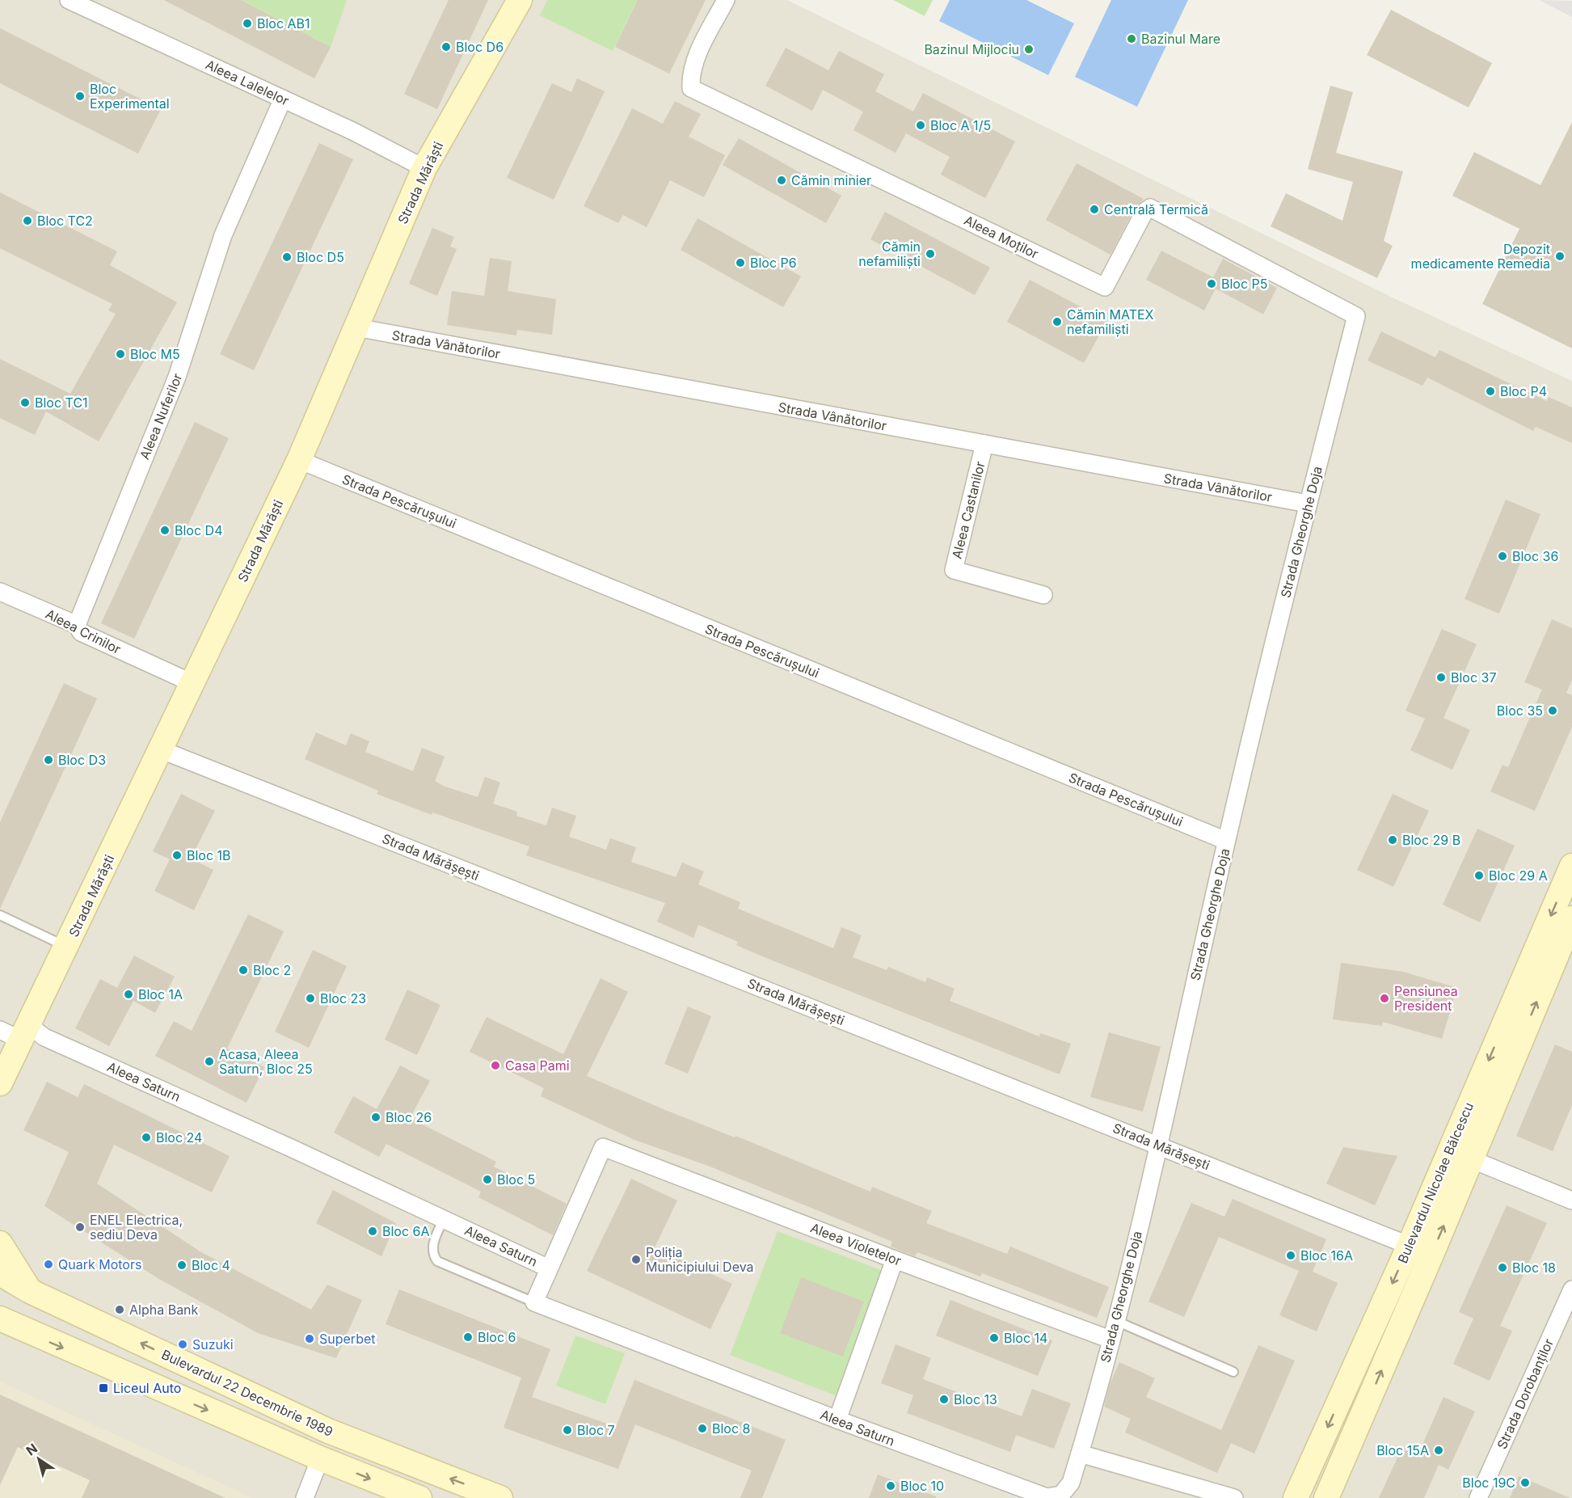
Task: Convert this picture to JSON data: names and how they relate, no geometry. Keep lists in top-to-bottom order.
{
  "streets": {
    "main road": ["Strada Mărăști", "Bulevardul Nicolae Bălcescu", "Bulevardul 22 Decembrie 1989"],
    "street": [
      "Aleea Lalelelor",
      "Aleea Moților",
      "Strada Vânătorilor",
      "Aleea Nuferilor",
      "Strada Pescărușului",
      "Aleea Castanilor",
      "Strada Gheorghe Doja",
      "Aleea Crinilor",
      "Strada Mărășești",
      "Aleea Saturn",
      "Aleea Violetelor",
      "Strada Dorobanților"
    ]
  },
  "crossings": [
    ["Aleea Lalelelor", "Strada Mărăști"],
    ["Aleea Lalelelor", "Aleea Nuferilor"],
    ["Strada Mărăști", "Strada Vânătorilor"],
    ["Strada Mărăști", "Strada Pescărușului"],
    ["Strada Mărăști", "Aleea Crinilor"],
    ["Strada Mărăști", "Strada Mărășești"],
    ["Strada Mărăști", "Aleea Saturn"],
    ["Aleea Moților", "Strada Gheorghe Doja"],
    ["Strada Vânătorilor", "Aleea Castanilor"],
    ["Strada Vânătorilor", "Strada Gheorghe Doja"],
    ["Aleea Nuferilor", "Aleea Crinilor"],
    ["Strada Pescărușului", "Strada Gheorghe Doja"],
    ["Strada Gheorghe Doja", "Strada Mărășești"],
    ["Strada Gheorghe Doja", "Aleea Saturn"],
    ["Strada Gheorghe Doja", "Aleea Violetelor"],
    ["Strada Mărășești", "Bulevardul Nicolae Bălcescu"],
    ["Aleea Saturn", "Aleea Violetelor"]
  ],
  "places": {
    "other": [
      "Bloc AB1",
      "Bazinul Mare",
      "Bloc D6",
      "Bazinul Mijlociu",
      "Bloc Experimental",
      "Bloc A 1/5",
      "Cămin minier",
      "Centrală Termică",
      "Bloc TC2",
      "Cămin nefamiliști",
      "Depozit medicamente Remedia",
      "Bloc D5",
      "Bloc P6",
      "Bloc P5",
      "Cămin MATEX nefamiliști",
      "Bloc M5",
      "Bloc P4",
      "Bloc TC1",
      "Bloc D4",
      "Bloc 36",
      "Bloc 37",
      "Bloc 35",
      "Bloc D3",
      "Bloc 29 B",
      "Bloc 1B",
      "Bloc 29 A",
      "Bloc 2",
      "Bloc 1A",
      "Bloc 23",
      "Pensiunea President",
      "Acasa, Aleea Saturn, Bloc 25",
      "Casa Pami",
      "Bloc 26",
      "Bloc 24",
      "Bloc 5",
      "ENEL Electrica, sediu Deva",
      "Bloc 6A",
      "Bloc 16A",
      "Poliția Municipiului Deva",
      "Quark Motors",
      "Bloc 4",
      "Bloc 18",
      "Alpha Bank",
      "Bloc 6",
      "Bloc 14",
      "Superbet",
      "Suzuki",
      "Bloc 13",
      "Bloc 8",
      "Bloc 7",
      "Bloc 15A",
      "Bloc 19C",
      "Bloc 10"
    ],
    "transit": ["Liceul Auto"]
  },
  "north": "top left"
}
